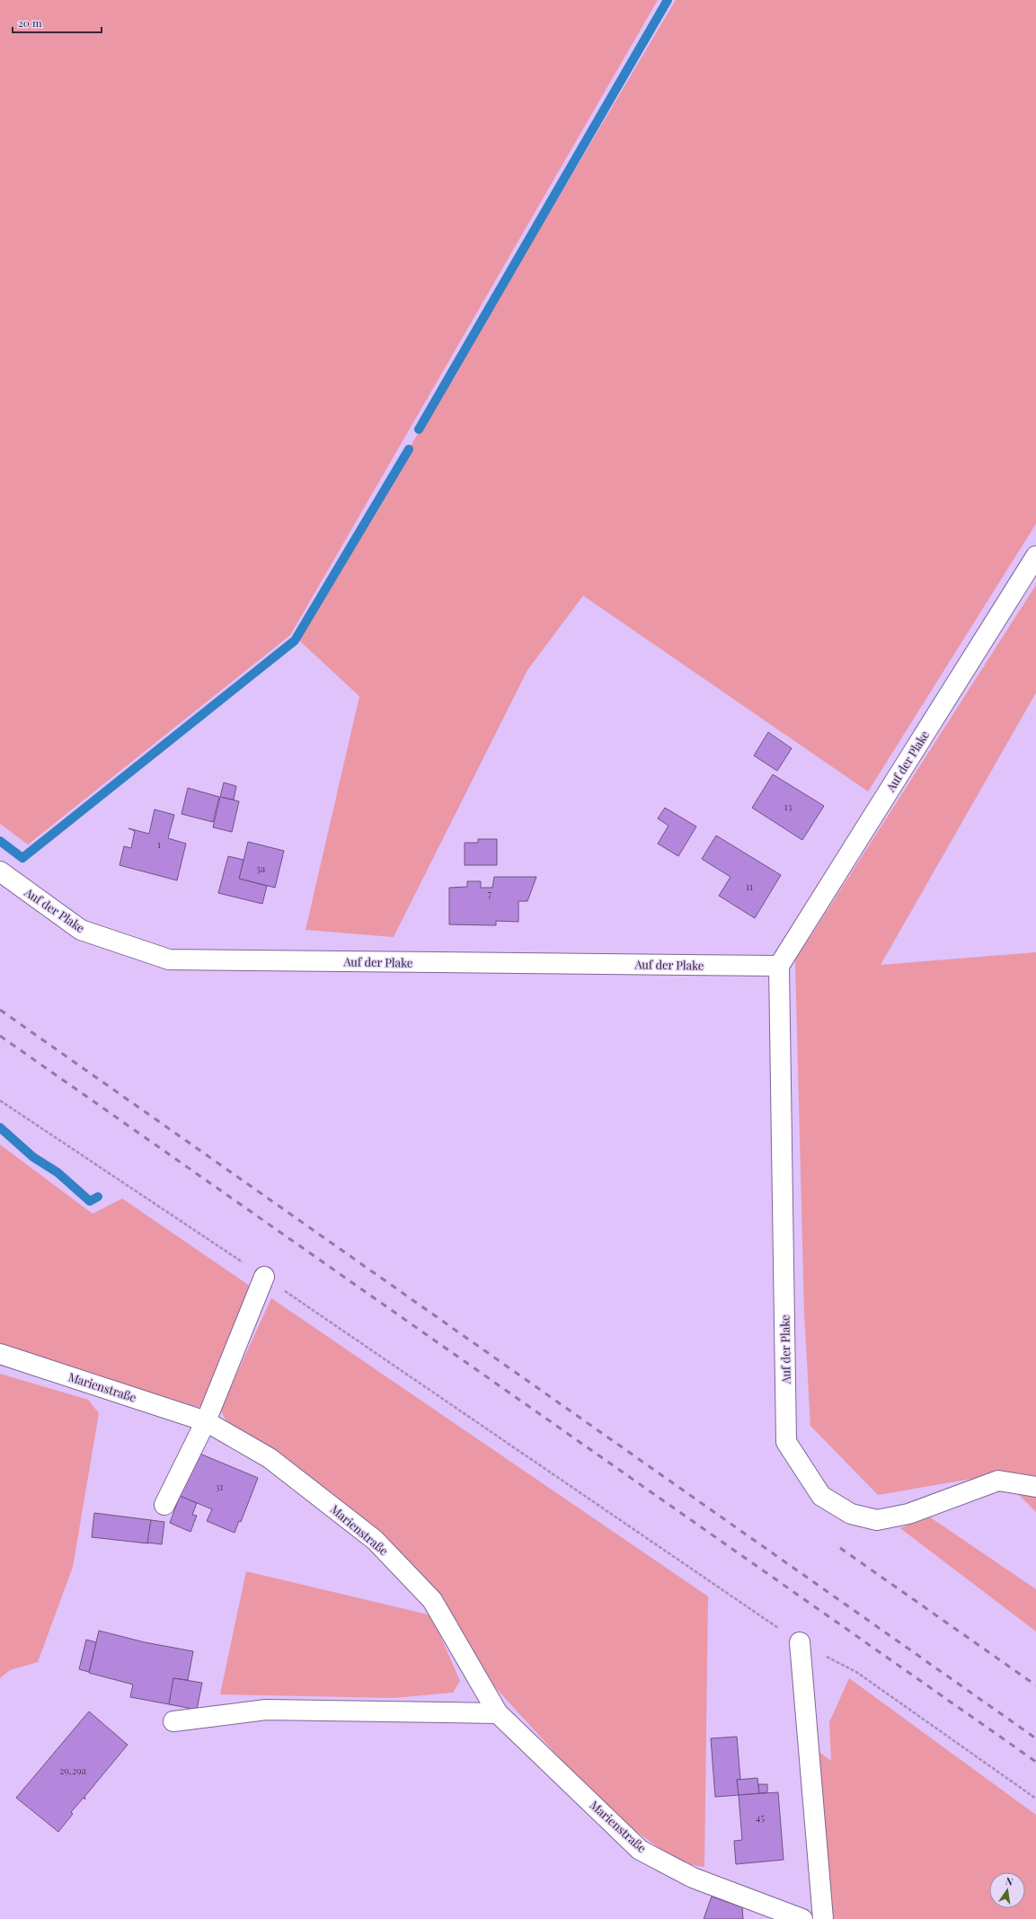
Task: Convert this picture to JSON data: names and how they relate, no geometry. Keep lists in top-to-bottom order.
{
  "streets": {
    "street": ["Auf der Plake", "Marienstraße"]
  },
  "house_numbers": [
    "13",
    "1",
    "3a",
    "11",
    "7",
    "31",
    "29,29a",
    "45"
  ],
  "scale_bar": "20 m",
  "north": "top"
}
